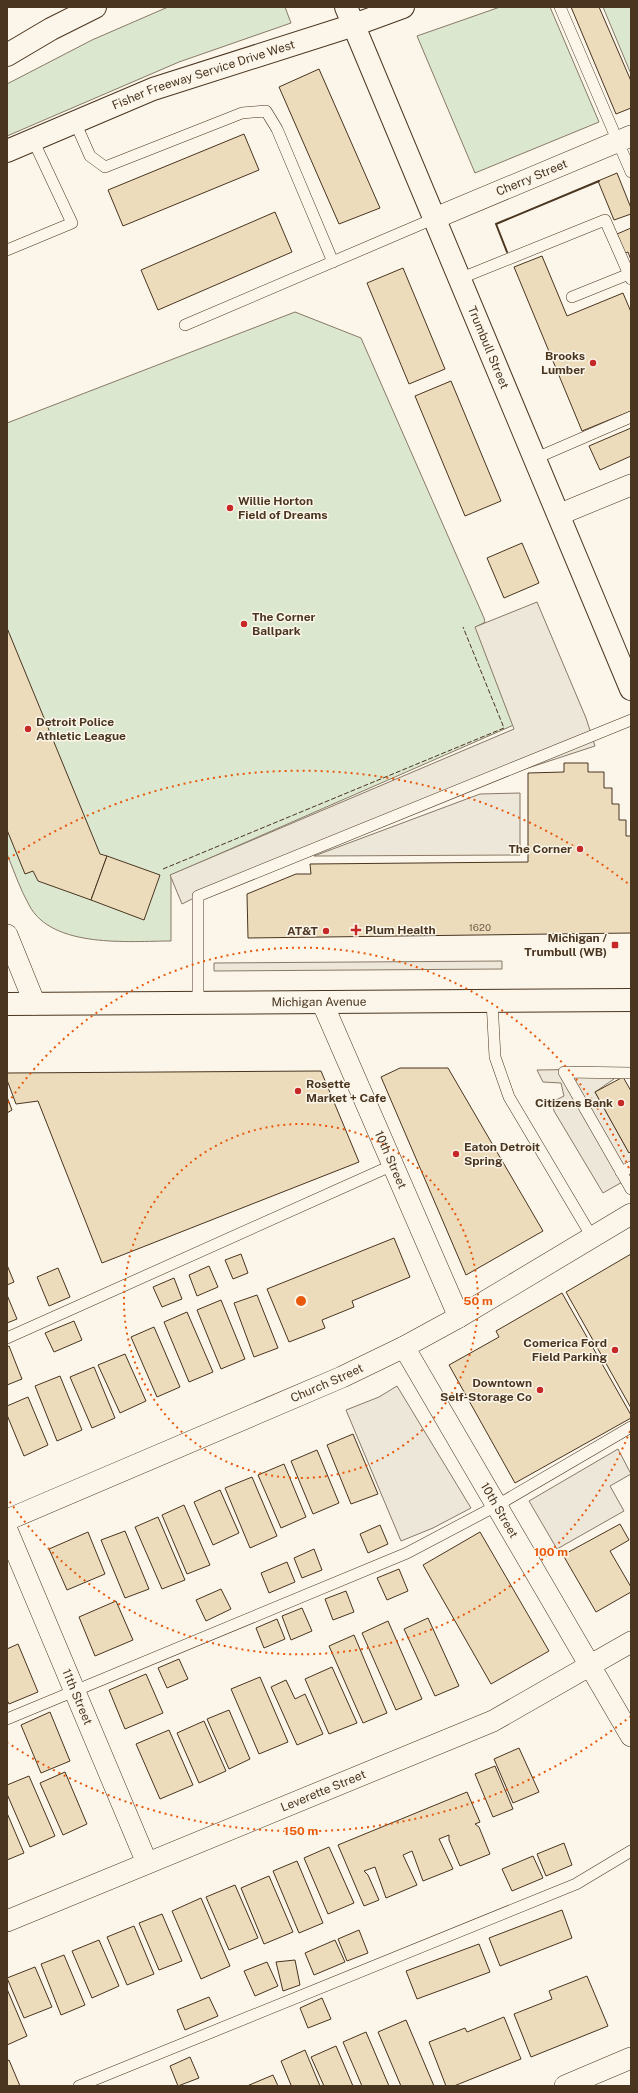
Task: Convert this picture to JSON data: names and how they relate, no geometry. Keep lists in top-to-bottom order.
{
  "streets": {
    "main road": ["Fisher Freeway Service Drive West", "Trumbull Street", "Michigan Avenue"],
    "street": [
      "Cherry Street",
      "10th Street",
      "Church Street",
      "11th Street",
      "Leverette Street"
    ]
  },
  "crossings": [
    ["Fisher Freeway Service Drive West", "Trumbull Street"],
    ["Cherry Street", "Trumbull Street"],
    ["Michigan Avenue", "10th Street"],
    ["10th Street", "Church Street"],
    ["10th Street", "Leverette Street"],
    ["11th Street", "Leverette Street"]
  ],
  "places": {
    "other": [
      "Brooks Lumber",
      "Willie Horton Field of Dreams",
      "The Corner Ballpark",
      "Detroit Police Athletic League",
      "The Corner",
      "AT&T",
      "Rosette Market + Cafe",
      "Citizens Bank",
      "Eaton Detroit Spring",
      "Comerica Ford Field Parking",
      "Downtown Self-Storage Co"
    ],
    "health": ["Plum Health"],
    "transit": ["Michigan / Trumbull (WB)"]
  },
  "house_numbers": ["1620"],
  "rings": ["50 m", "100 m", "150 m"]
}
